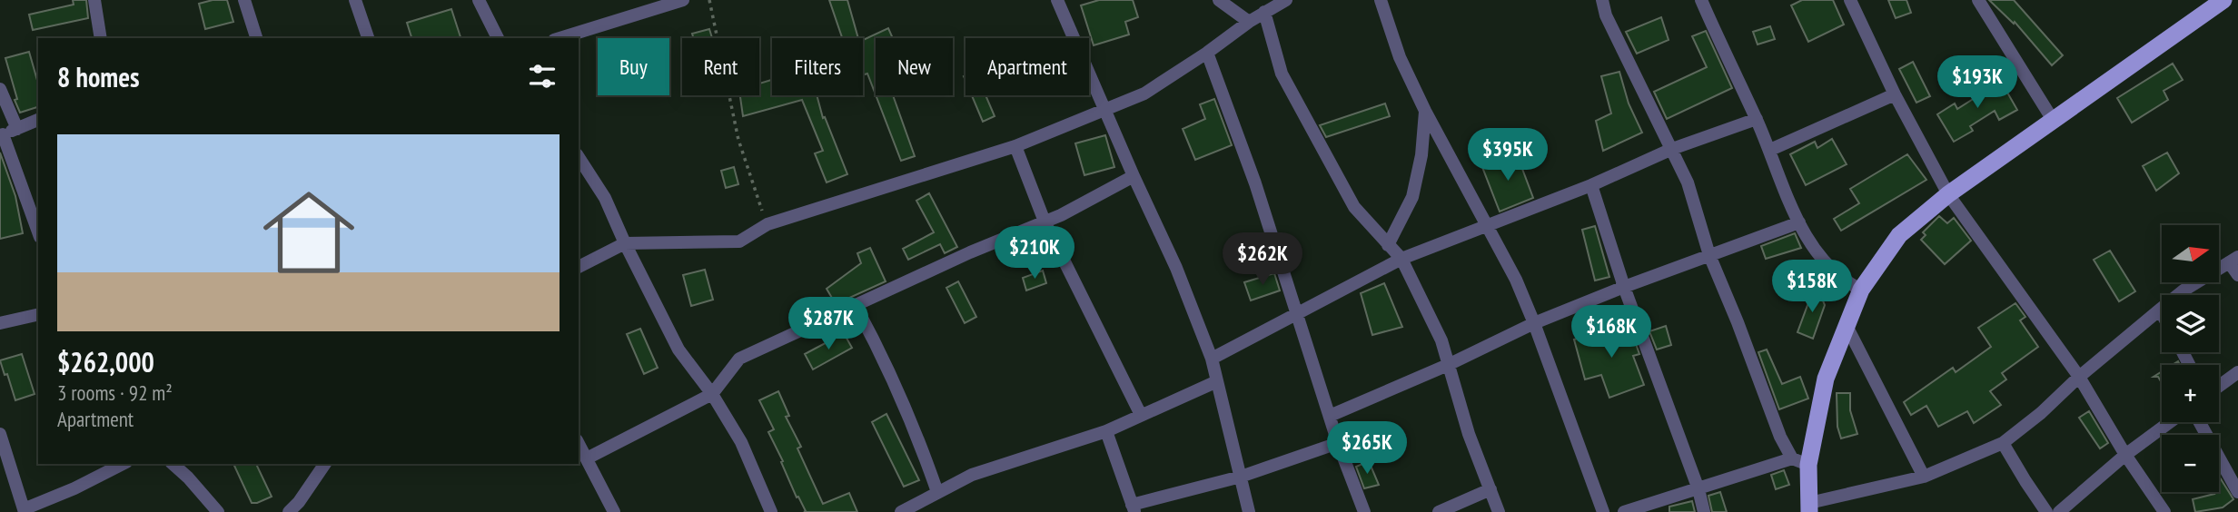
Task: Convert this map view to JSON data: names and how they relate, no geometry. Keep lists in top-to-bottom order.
{
  "north": "right",
  "page": {
    "chip": [
      "Buy",
      "Rent",
      "Filters",
      "New",
      "Apartment"
    ],
    "heading": "8 homes",
    "price": [
      "$193K",
      "$395K",
      "$210K",
      "$262K",
      "$158K",
      "$287K",
      "$168K",
      "$265K"
    ],
    "list": [
      {
        "name": "$262,000",
        "note": "3 rooms · 92 m² · Apartment"
      }
    ],
    "map_buttons": ["+", "−"]
  }
}
